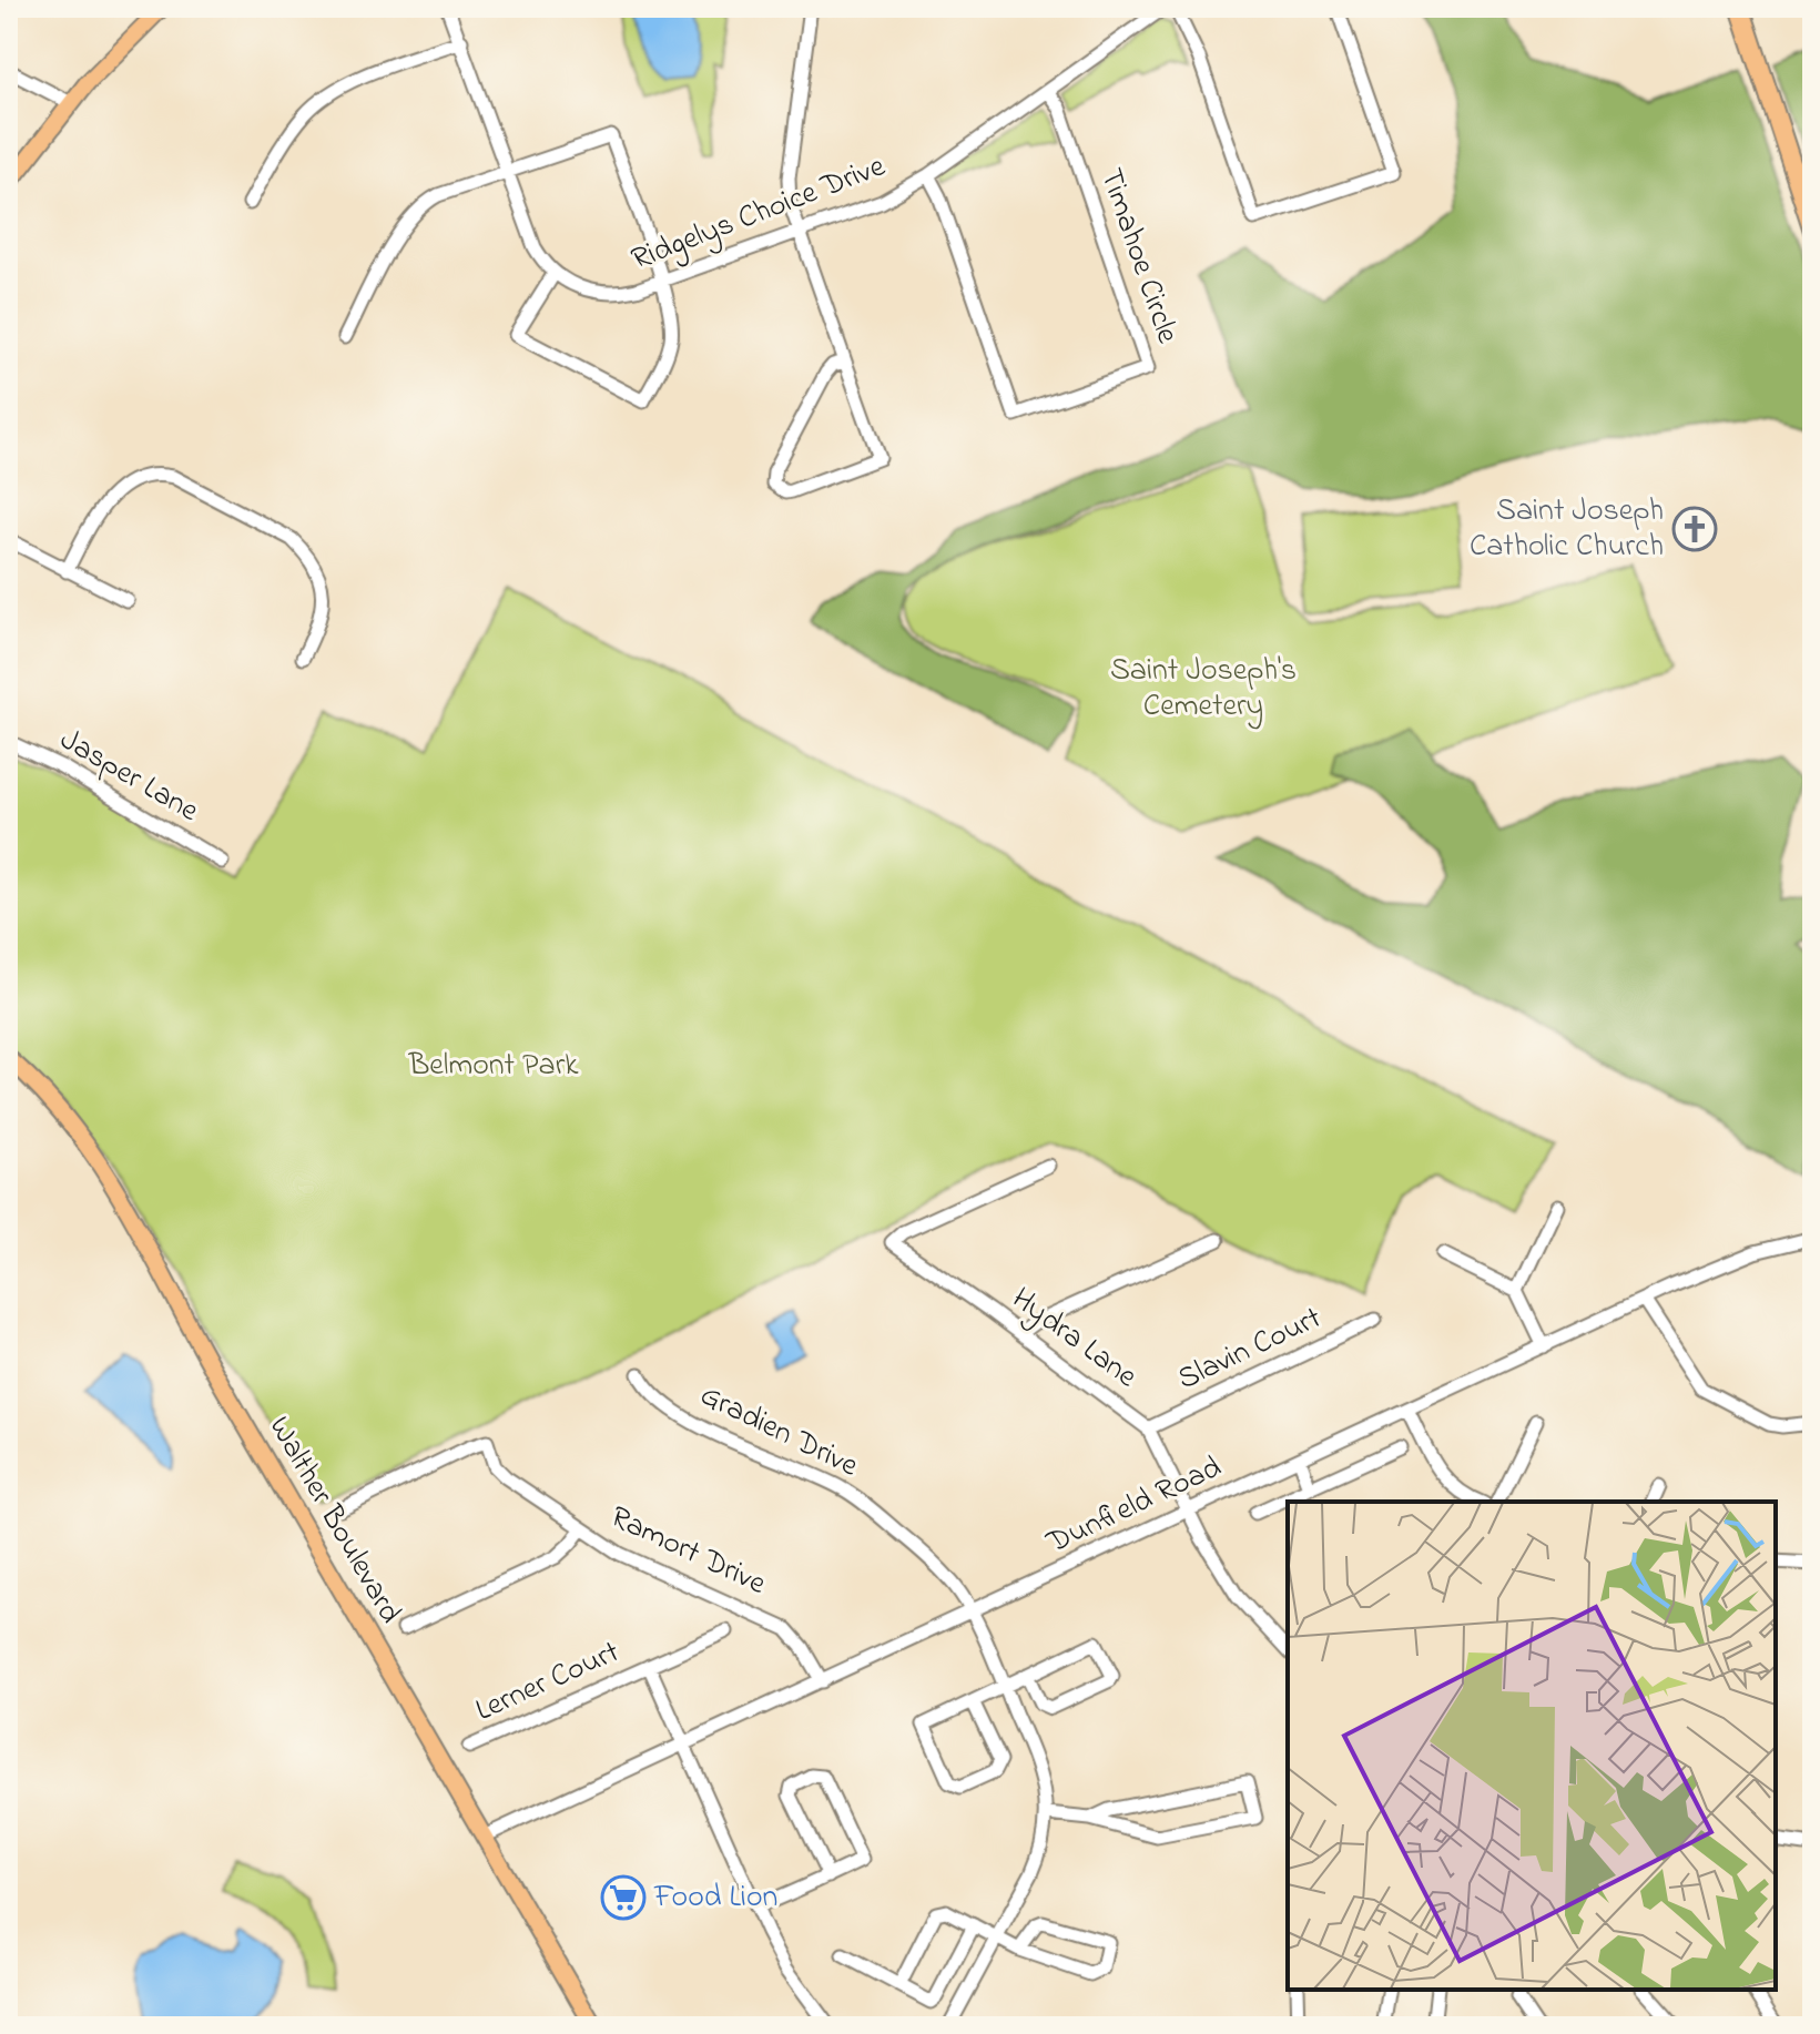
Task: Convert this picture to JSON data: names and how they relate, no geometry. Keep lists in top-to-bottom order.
{
  "streets": {
    "main road": ["Walther Boulevard"],
    "street": [
      "Ridgelys Choice Drive",
      "Timahoe Circle",
      "Jasper Lane",
      "Hydra Lane",
      "Slavin Court",
      "Gradien Drive",
      "Dunfield Road",
      "Ramort Drive",
      "Lerner Court"
    ]
  },
  "crossings": [
    ["Ridgelys Choice Drive", "Timahoe Circle"],
    ["Hydra Lane", "Slavin Court"],
    ["Hydra Lane", "Dunfield Road"],
    ["Gradien Drive", "Dunfield Road"],
    ["Dunfield Road", "Walther Boulevard"],
    ["Dunfield Road", "Ramort Drive"],
    ["Dunfield Road", "Lerner Court"]
  ],
  "parks": ["Saint Joseph's Cemetery", "Belmont Park"],
  "places": {
    "church": ["Saint Joseph Catholic Church"],
    "supermarket": ["Food Lion"]
  }
}
